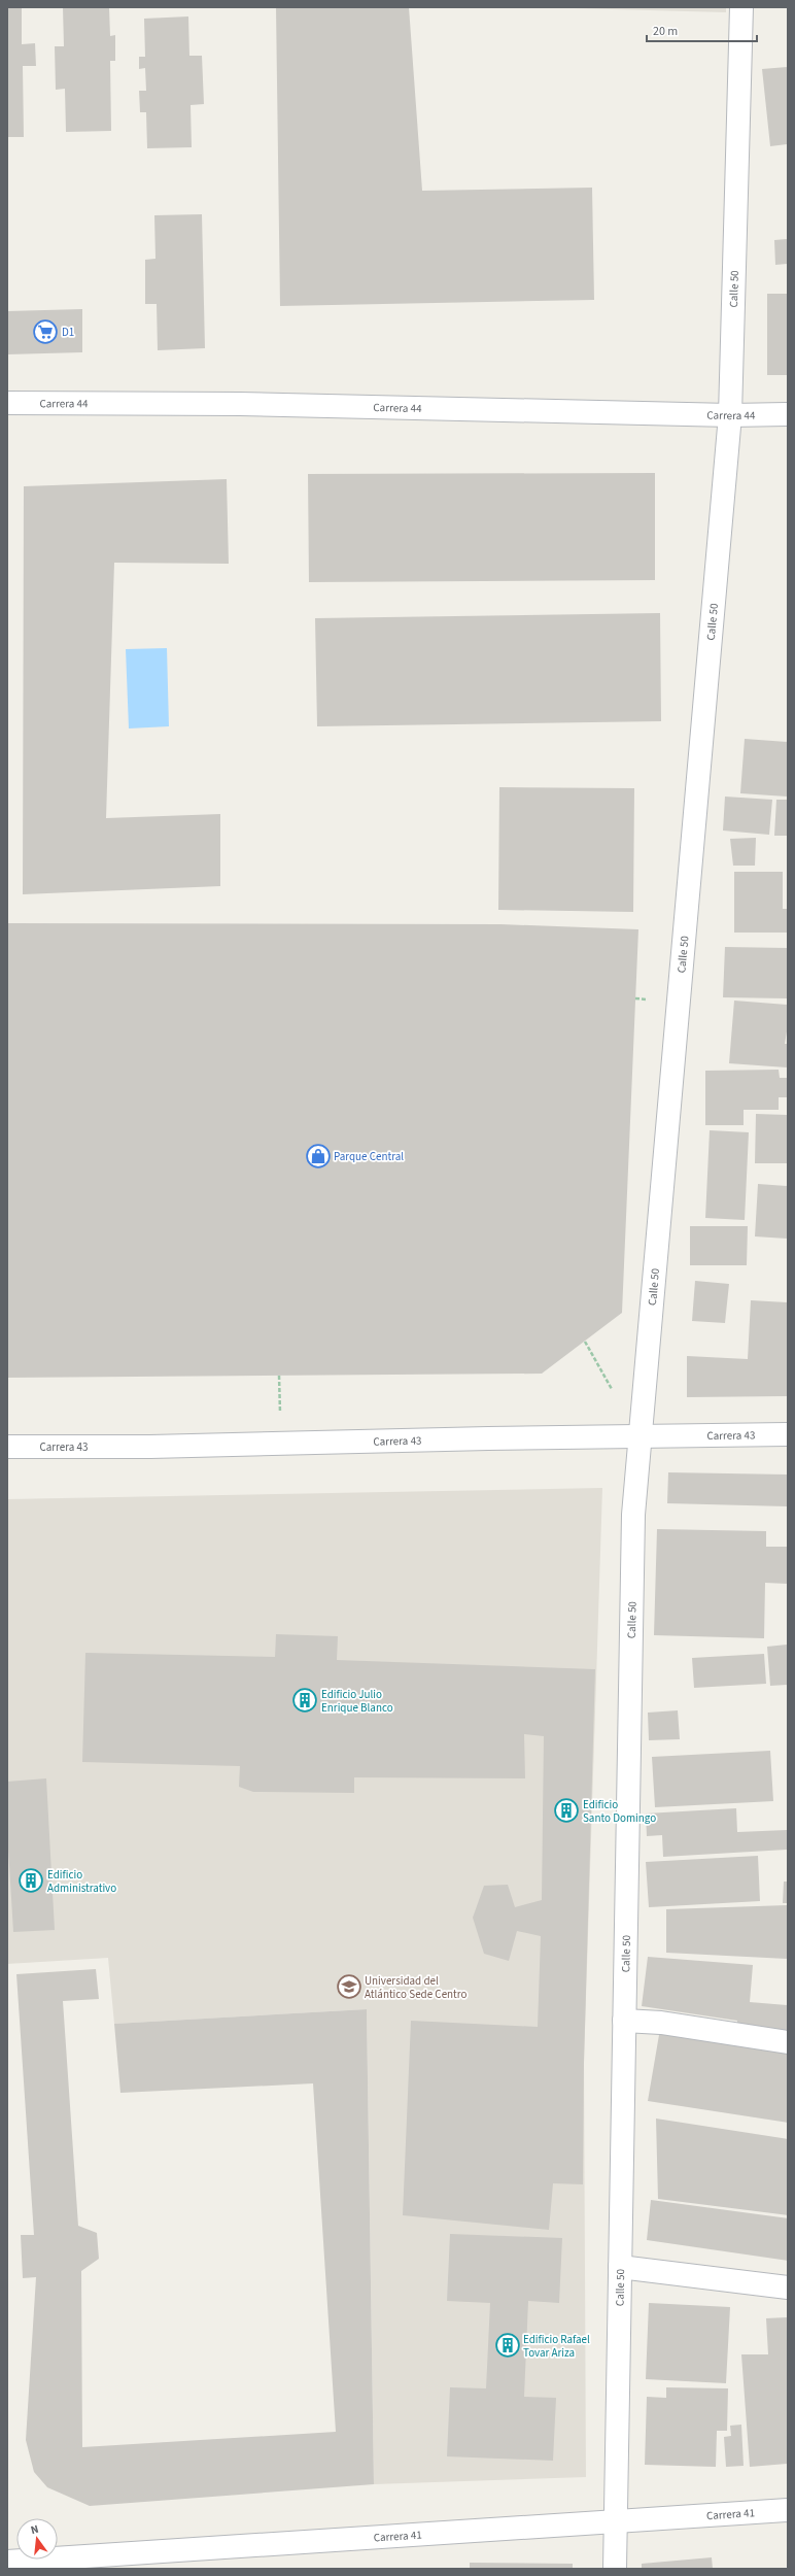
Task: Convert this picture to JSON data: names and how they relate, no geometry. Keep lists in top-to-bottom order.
{
  "streets": {
    "street": [
      "Calle 50",
      "Carrera 44",
      "Carrera 43",
      "Carrera 41"
    ]
  },
  "crossings": [
    ["Calle 50", "Carrera 44"],
    ["Calle 50", "Carrera 43"],
    ["Calle 50", "Carrera 41"]
  ],
  "places": {
    "supermarket": ["D1"],
    "shop": ["Parque Central"],
    "building": [
      "Edificio Julio Enrique Blanco",
      "Edificio Santo Domingo",
      "Edificio Administrativo",
      "Edificio Rafael Tovar Ariza"
    ],
    "school or university": ["Universidad del Atlántico Sede Centro"]
  },
  "scale_bar": "20 m",
  "north": "top"
}
